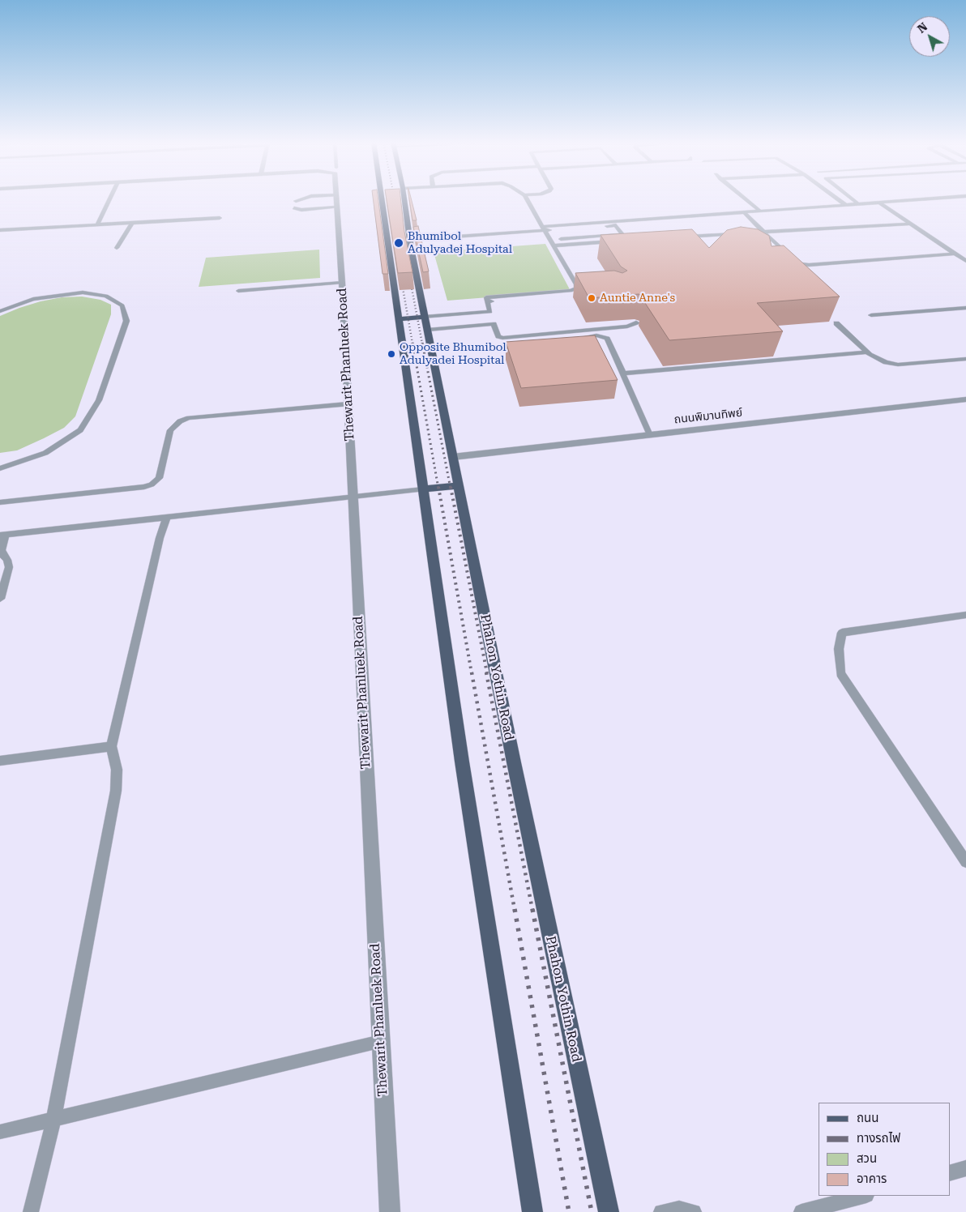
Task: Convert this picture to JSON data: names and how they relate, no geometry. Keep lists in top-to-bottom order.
{
  "streets": {
    "main road": ["Phahon Yothin Road"],
    "street": ["Thewarit Phanluek Road", "ถนนพิมานทิพย์"]
  },
  "crossings": [
    ["ถนนพิมานทิพย์", "Phahon Yothin Road"]
  ],
  "places": ["Bhumibol Adulyadej Hospital", "Auntie Anne's", "Opposite Bhumibol Adulyadei Hospital"],
  "legend": [
    "ถนน",
    "ทางรถไฟ",
    "สวน",
    "อาคาร"
  ],
  "north": "top left"
}
